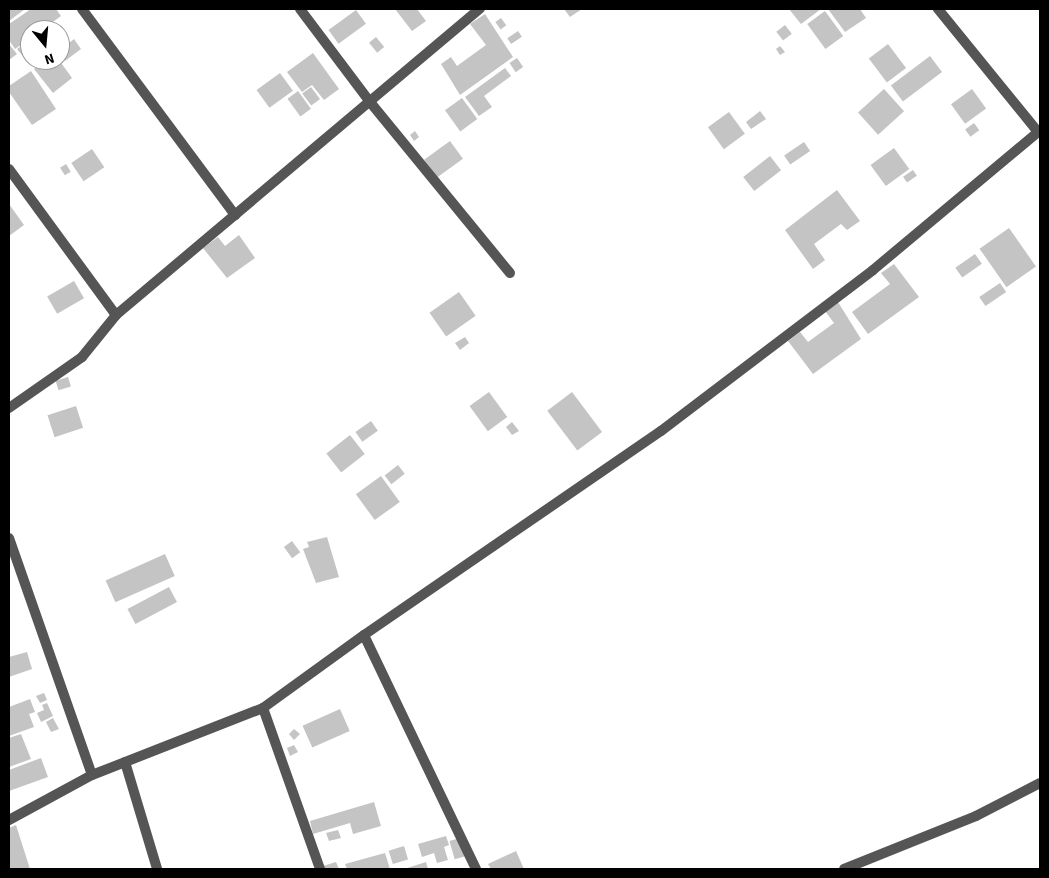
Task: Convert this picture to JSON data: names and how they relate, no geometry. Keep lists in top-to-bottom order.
{
  "north": "bottom"
}
